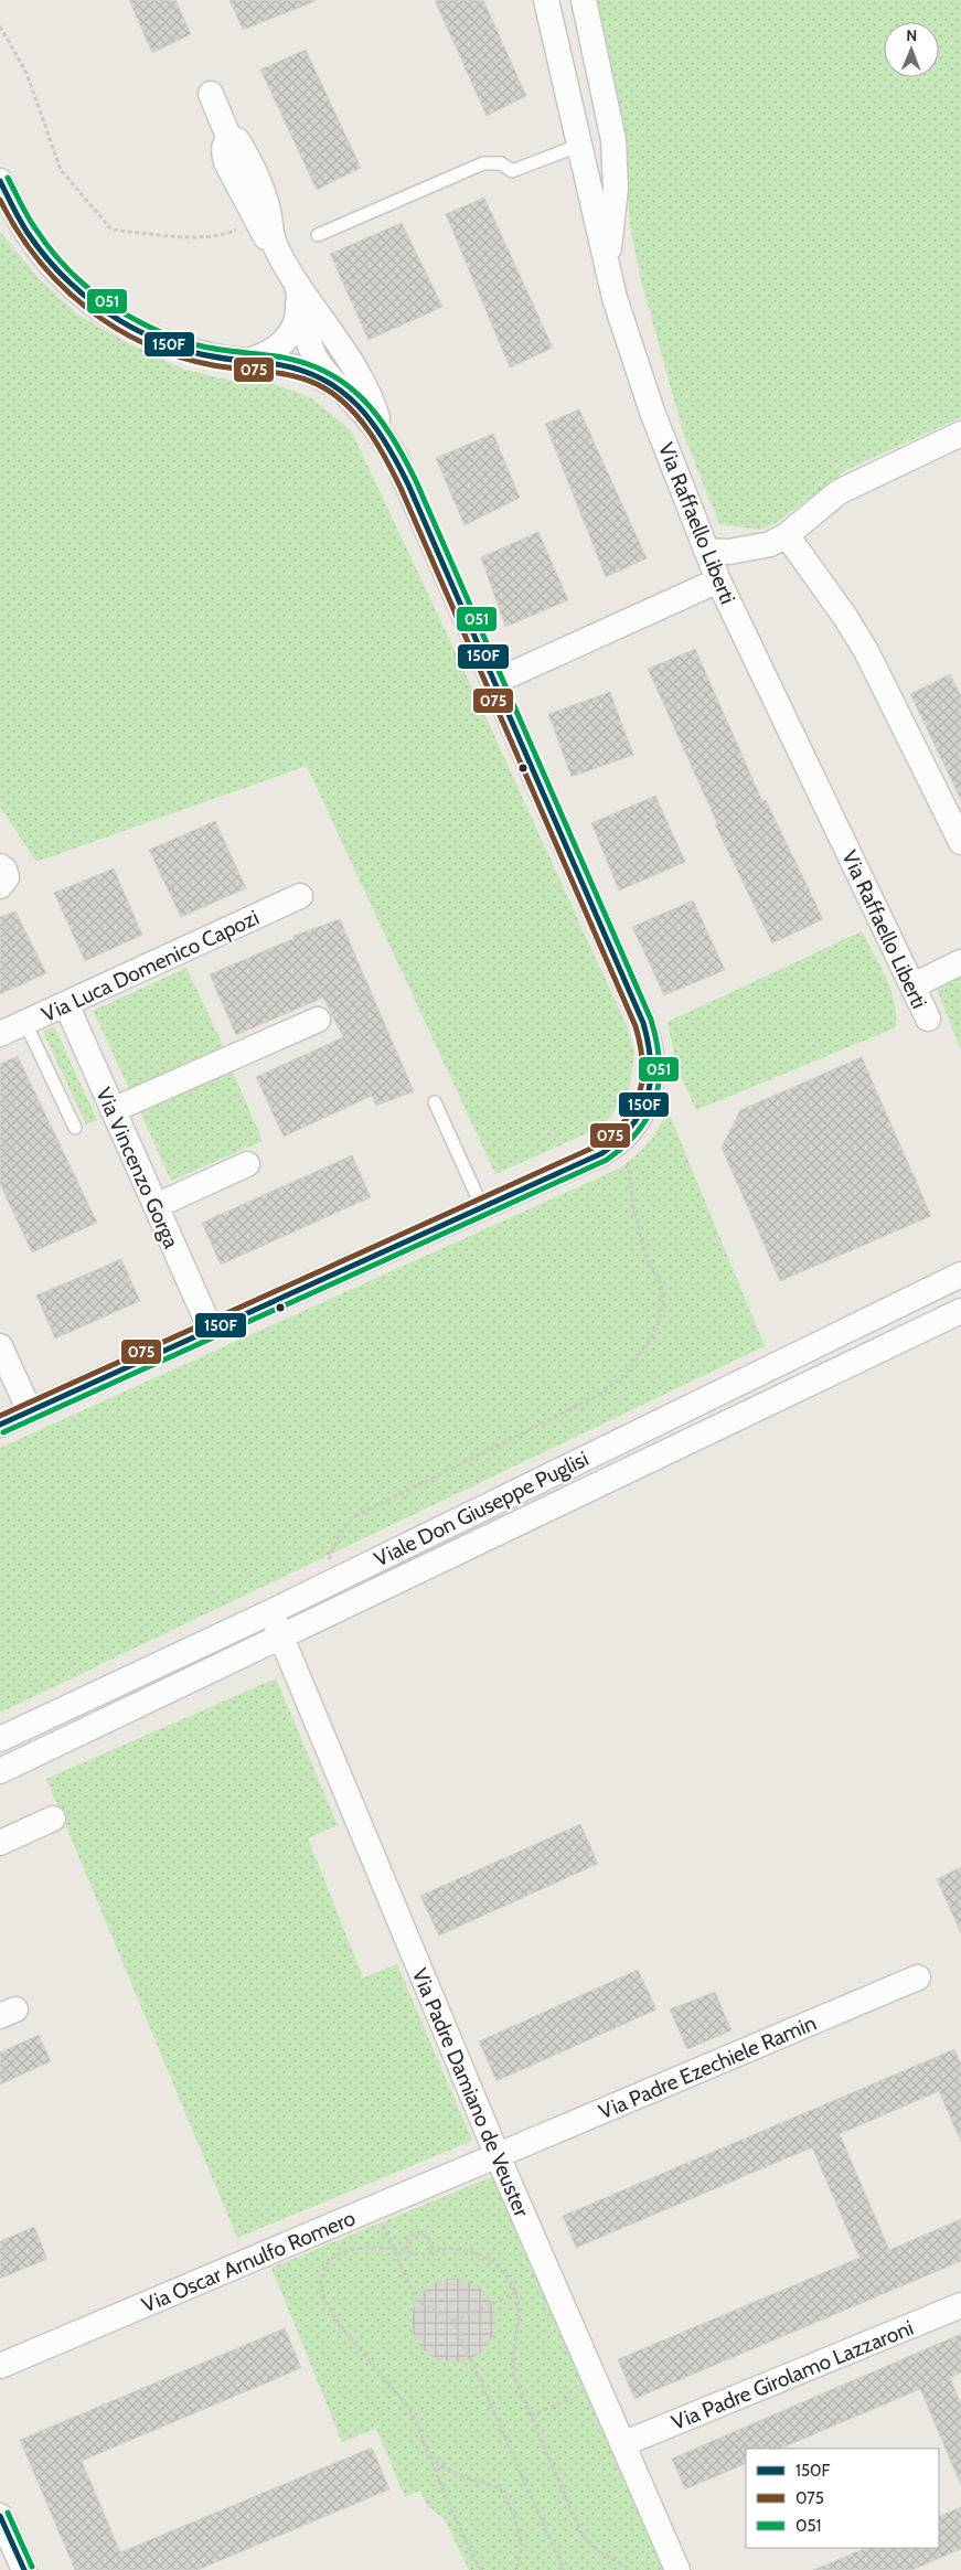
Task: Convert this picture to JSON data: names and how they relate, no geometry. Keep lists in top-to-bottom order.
{
  "streets": {
    "street": [
      "Via Raffaello Liberti",
      "Via Luca Domenico Capozi",
      "Via Vincenzo Gorga",
      "Viale Don Giuseppe Puglisi",
      "Via Padre Ezechiele Ramin",
      "Via Padre Damiano de Veuster",
      "Via Oscar Arnulfo Romero",
      "Via Padre Girolamo Lazzaroni"
    ]
  },
  "crossings": [
    ["Via Luca Domenico Capozi", "Via Vincenzo Gorga"],
    ["Viale Don Giuseppe Puglisi", "Via Padre Damiano de Veuster"],
    ["Via Padre Ezechiele Ramin", "Via Padre Damiano de Veuster"],
    ["Via Padre Ezechiele Ramin", "Via Oscar Arnulfo Romero"],
    ["Via Padre Damiano de Veuster", "Via Oscar Arnulfo Romero"],
    ["Via Padre Damiano de Veuster", "Via Padre Girolamo Lazzaroni"]
  ],
  "lines": ["transit line 051", "transit line 150F", "transit line 075"],
  "legend": ["150F", "075", "051"],
  "north": "top"
}
